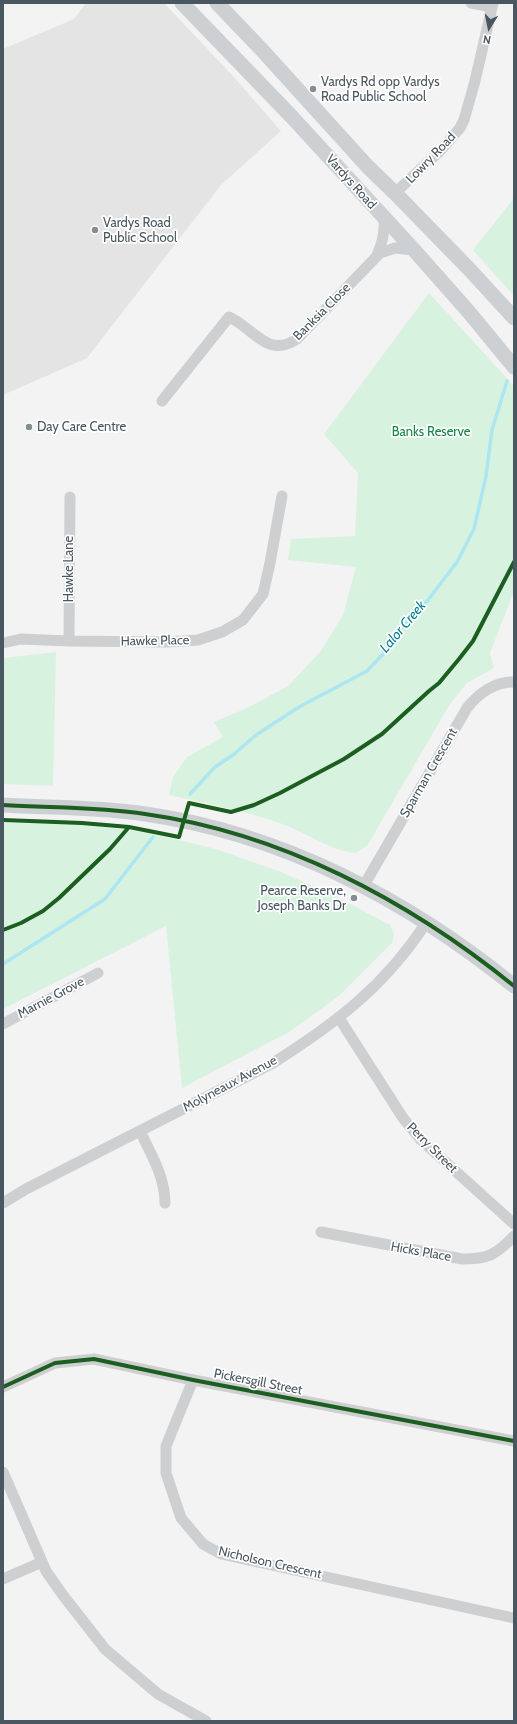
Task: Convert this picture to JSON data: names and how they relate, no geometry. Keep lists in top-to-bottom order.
{
  "streets": {
    "main road": ["Vardys Road"],
    "street": [
      "Lowry Road",
      "Banksia Close",
      "Hawke Lane",
      "Hawke Place",
      "Sparman Crescent",
      "Marnie Grove",
      "Molyneaux Avenue",
      "Perry Street",
      "Hicks Place",
      "Pickersgill Street",
      "Nicholson Crescent"
    ]
  },
  "crossings": [
    ["Lowry Road", "Vardys Road"],
    ["Vardys Road", "Banksia Close"],
    ["Hawke Lane", "Hawke Place"],
    ["Molyneaux Avenue", "Perry Street"],
    ["Pickersgill Street", "Nicholson Crescent"]
  ],
  "water": ["Lalor Creek"],
  "parks": ["Banks Reserve"],
  "places": [
    "Vardys Rd opp Vardys Road Public School",
    "Vardys Road Public School",
    "Day Care Centre",
    "Pearce Reserve, Joseph Banks Dr"
  ],
  "north": "bottom"
}
